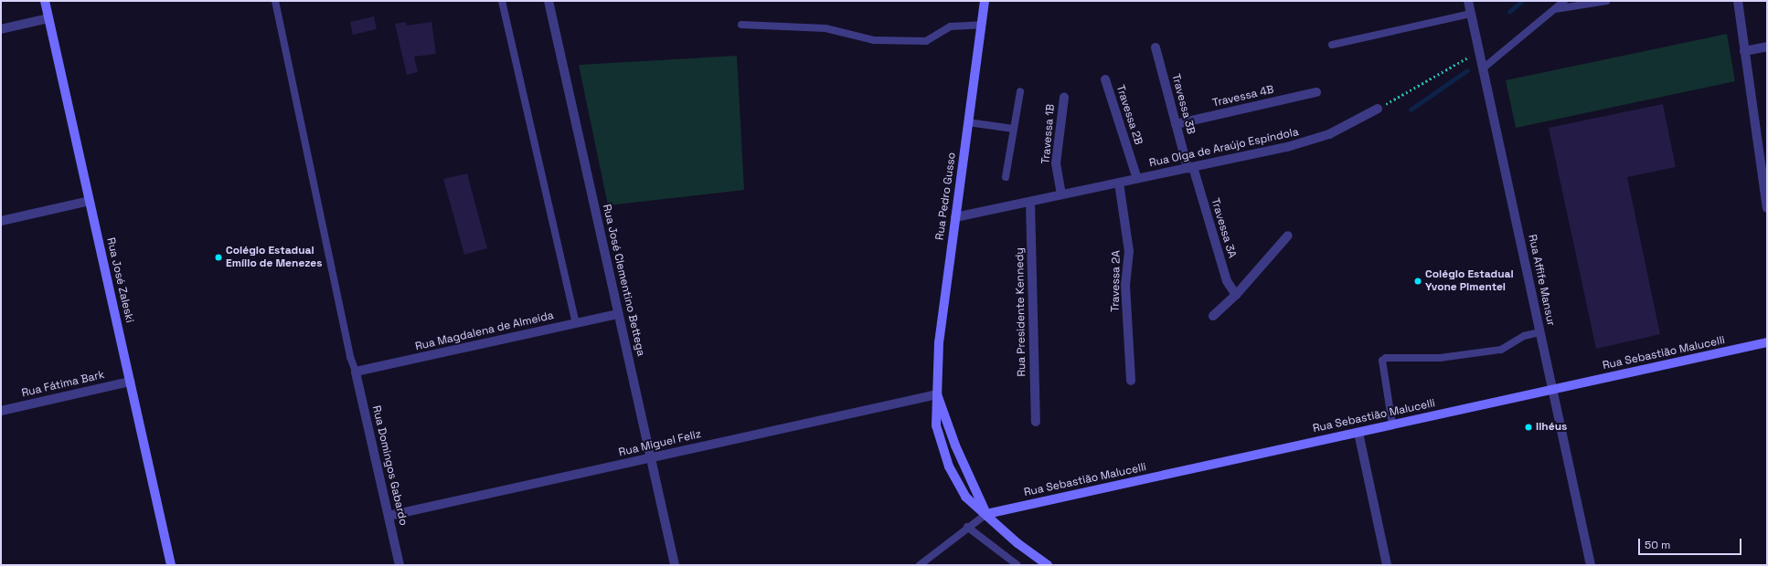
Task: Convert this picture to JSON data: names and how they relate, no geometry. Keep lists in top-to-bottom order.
{
  "streets": {
    "street": [
      "Travessa 4B",
      "Travessa 3B",
      "Travessa 2B",
      "Travessa 1B",
      "Rua Olga de Araújo Espíndola",
      "Rua Pedro Gusso",
      "Travessa 3A",
      "Rua José Zaleski",
      "Rua José Clementino Bettega",
      "Rua Affife Mansur",
      "Travessa 2A",
      "Rua Presidente Kennedy",
      "Rua Magdalena de Almeida",
      "Rua Sebastião Malucelli",
      "Rua Fátima Bark",
      "Rua Miguel Feliz",
      "Rua Domingos Gabardo"
    ]
  },
  "crossings": [
    ["Travessa 4B", "Travessa 3B"],
    ["Travessa 3B", "Rua Olga de Araújo Espíndola"],
    ["Travessa 3B", "Travessa 3A"],
    ["Travessa 2B", "Rua Olga de Araújo Espíndola"],
    ["Travessa 1B", "Rua Olga de Araújo Espíndola"],
    ["Rua Olga de Araújo Espíndola", "Rua Pedro Gusso"],
    ["Rua Olga de Araújo Espíndola", "Travessa 3A"],
    ["Rua Olga de Araújo Espíndola", "Travessa 2A"],
    ["Rua Olga de Araújo Espíndola", "Rua Presidente Kennedy"],
    ["Rua Pedro Gusso", "Rua Sebastião Malucelli"],
    ["Rua Pedro Gusso", "Rua Miguel Feliz"],
    ["Rua José Zaleski", "Rua Fátima Bark"],
    ["Rua José Clementino Bettega", "Rua Magdalena de Almeida"],
    ["Rua José Clementino Bettega", "Rua Miguel Feliz"],
    ["Rua Affife Mansur", "Rua Sebastião Malucelli"],
    ["Rua Magdalena de Almeida", "Rua Domingos Gabardo"],
    ["Rua Miguel Feliz", "Rua Domingos Gabardo"]
  ],
  "places": ["Colégio Estadual Emílio de Menezes", "Colégio Estadual Yvone Pimentel", "Ilhéus"],
  "scale_bar": "50 m"
}
